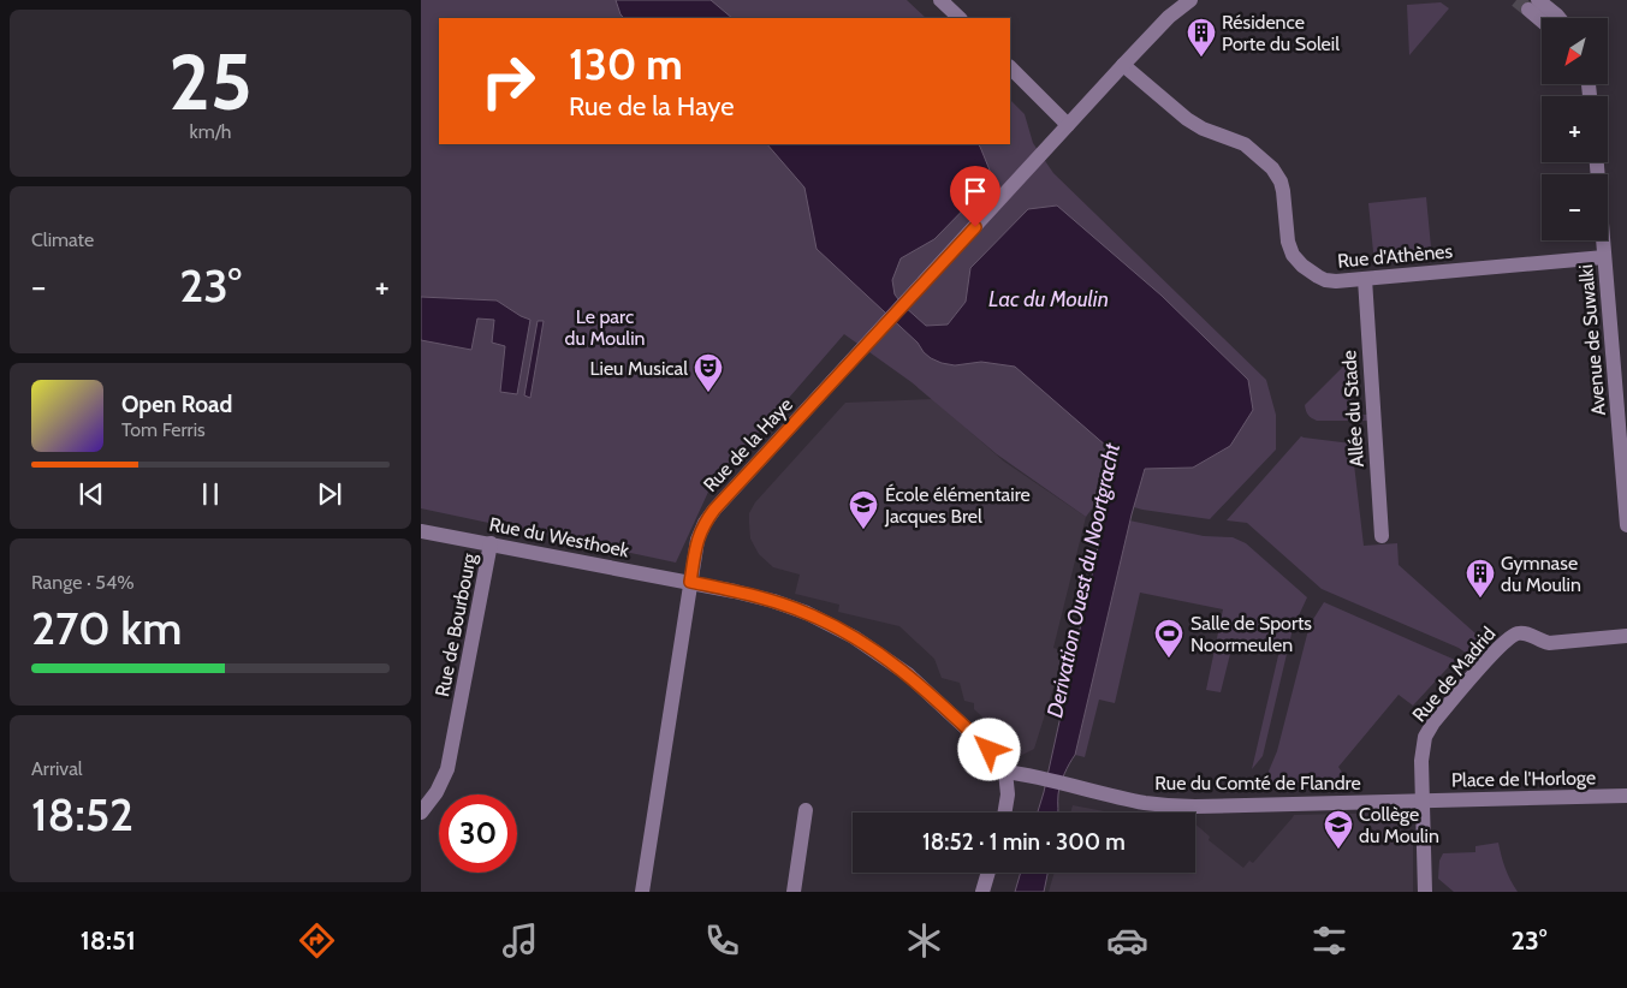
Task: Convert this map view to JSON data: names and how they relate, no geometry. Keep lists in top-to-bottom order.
{
  "streets": {
    "street": [
      "Rue d'Athènes",
      "Avenue de Suwalki",
      "Allée du Stade",
      "Rue de la Haye",
      "Rue du Westhoek",
      "Rue de Bourbourg",
      "Rue de Madrid",
      "Place de l'Horloge",
      "Rue du Comté de Flandre"
    ]
  },
  "crossings": [
    ["Rue d'Athènes", "Avenue de Suwalki"],
    ["Rue d'Athènes", "Allée du Stade"],
    ["Rue d'Athènes", "Rue de la Haye"],
    ["Rue de la Haye", "Rue du Westhoek"],
    ["Rue du Westhoek", "Rue de Bourbourg"],
    ["Rue de Madrid", "Place de l'Horloge"],
    ["Rue de Madrid", "Rue du Comté de Flandre"],
    ["Place de l'Horloge", "Rue du Comté de Flandre"]
  ],
  "water": ["Lac du Moulin", "Derivation Ouest du Noortgracht"],
  "parks": ["Le parc du Moulin"],
  "places": {
    "building": ["Résidence Porte du Soleil", "Gymnase du Moulin"],
    "theatre": ["Lieu Musical"],
    "school or university": ["École élémentaire Jacques Brel", "Collège du Moulin"],
    "sports": ["Salle de Sports Noormeulen"]
  },
  "north": "bottom left",
  "page": {
    "tile": [
      ["25", "km/h"],
      "Climate",
      ["Range · 54%", "270 km"],
      ["Arrival", "18:52"]
    ],
    "map_buttons": ["+", "−"],
    "turn": ["130 m", "Rue de la Haye"],
    "heat": ["−", "23°", "+"],
    "song": ["Open Road", "Tom Ferris"],
    "limit": "30",
    "trip": "18:52 · 1 min · 300 m",
    "tabs": ["18:51", "23°"]
  }
}
